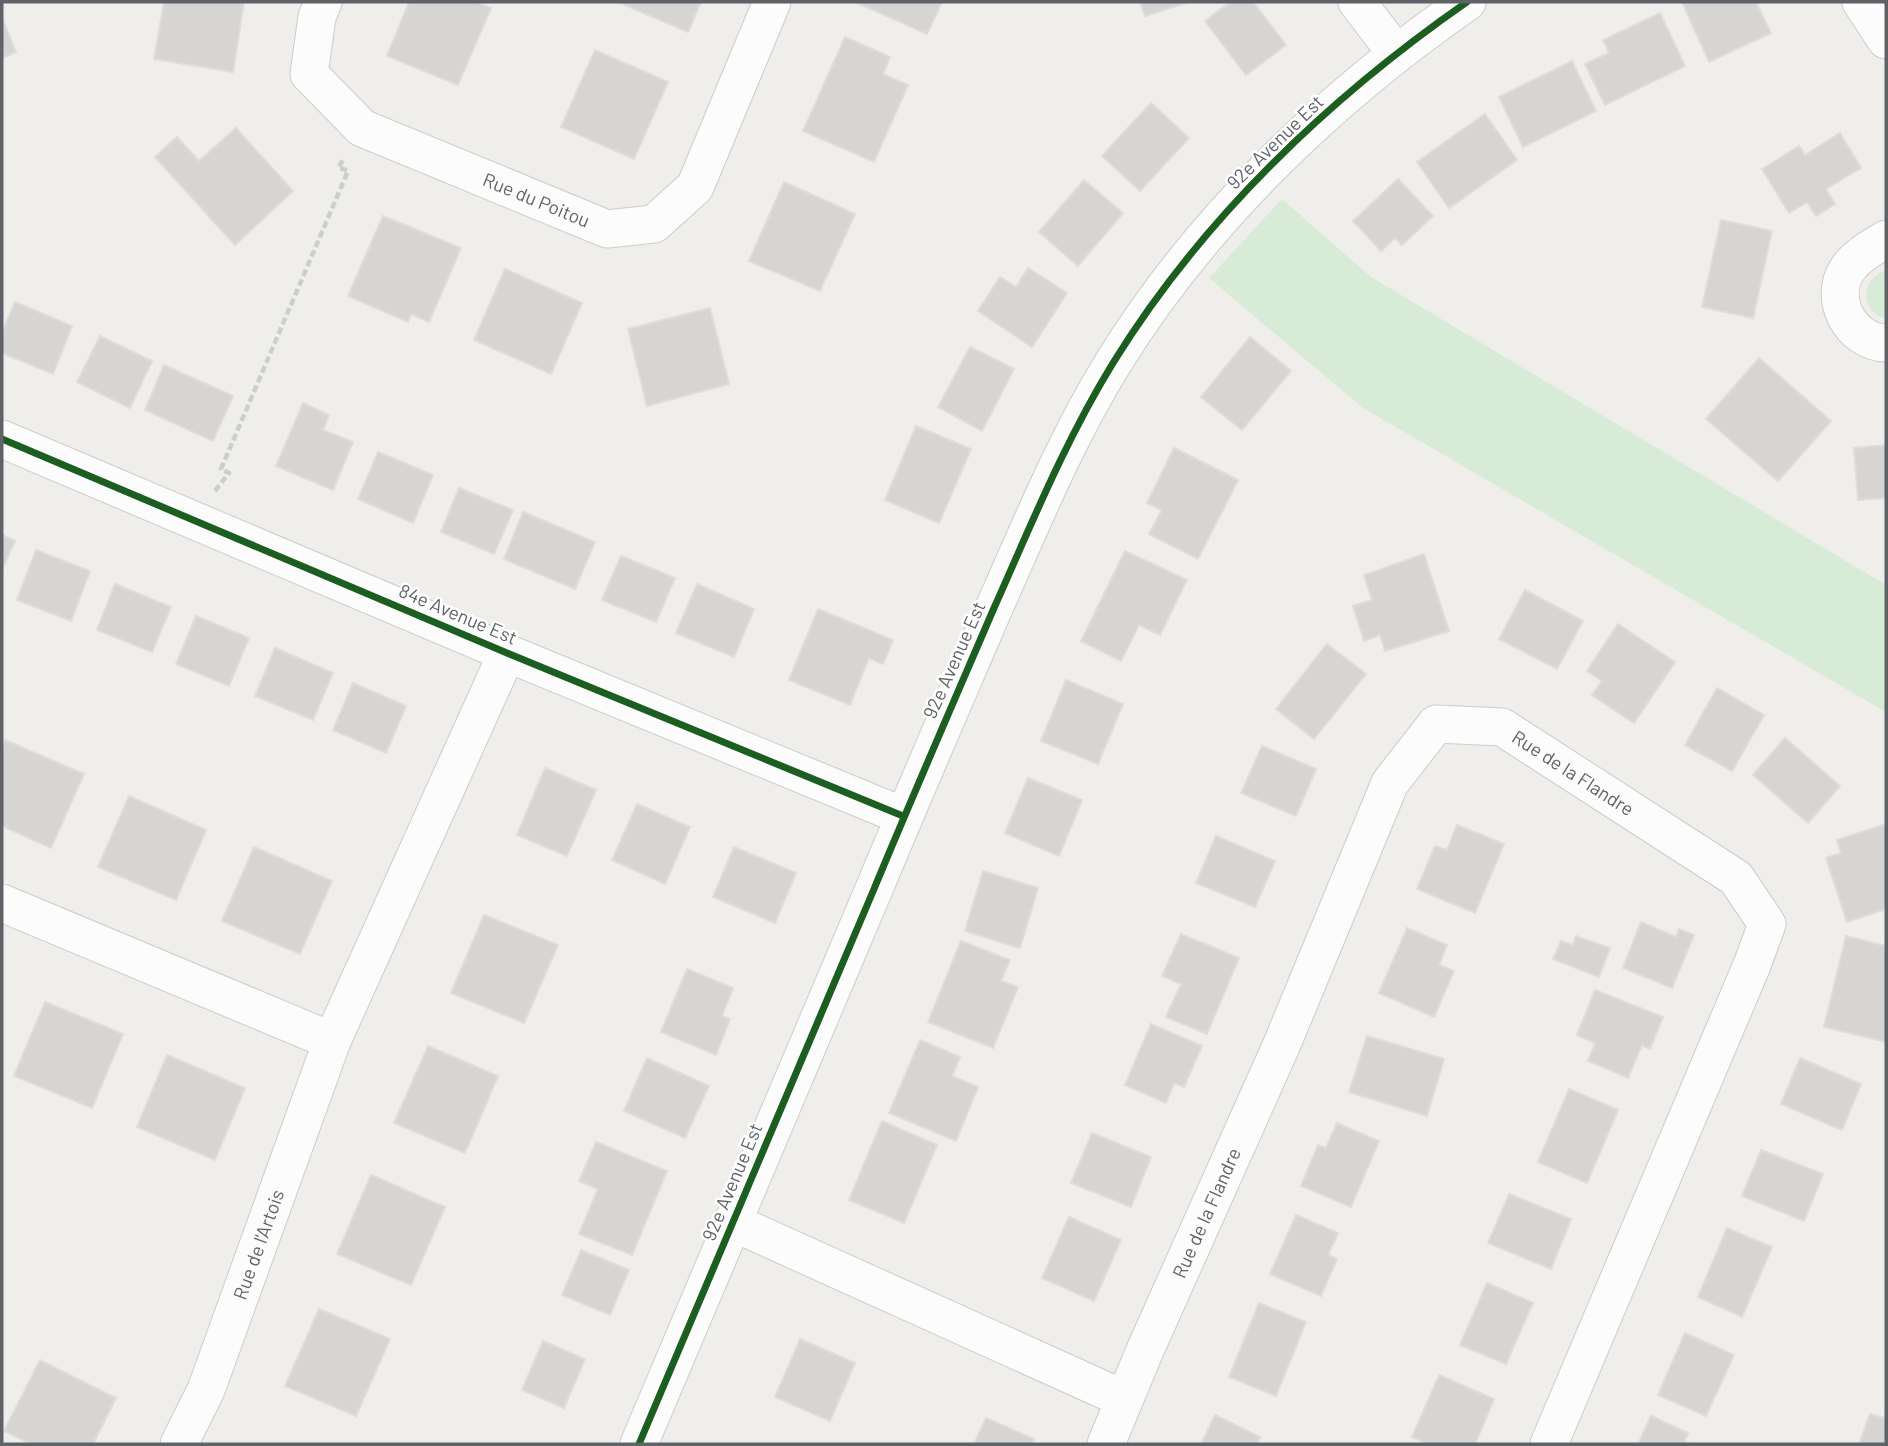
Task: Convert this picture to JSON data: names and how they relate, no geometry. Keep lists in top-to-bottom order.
{
  "streets": {
    "street": [
      "92e Avenue Est",
      "Rue du Poitou",
      "84e Avenue Est",
      "Rue de la Flandre",
      "Rue de l'Artois"
    ]
  },
  "crossings": [
    ["92e Avenue Est", "84e Avenue Est"],
    ["84e Avenue Est", "Rue de l'Artois"]
  ]
}
